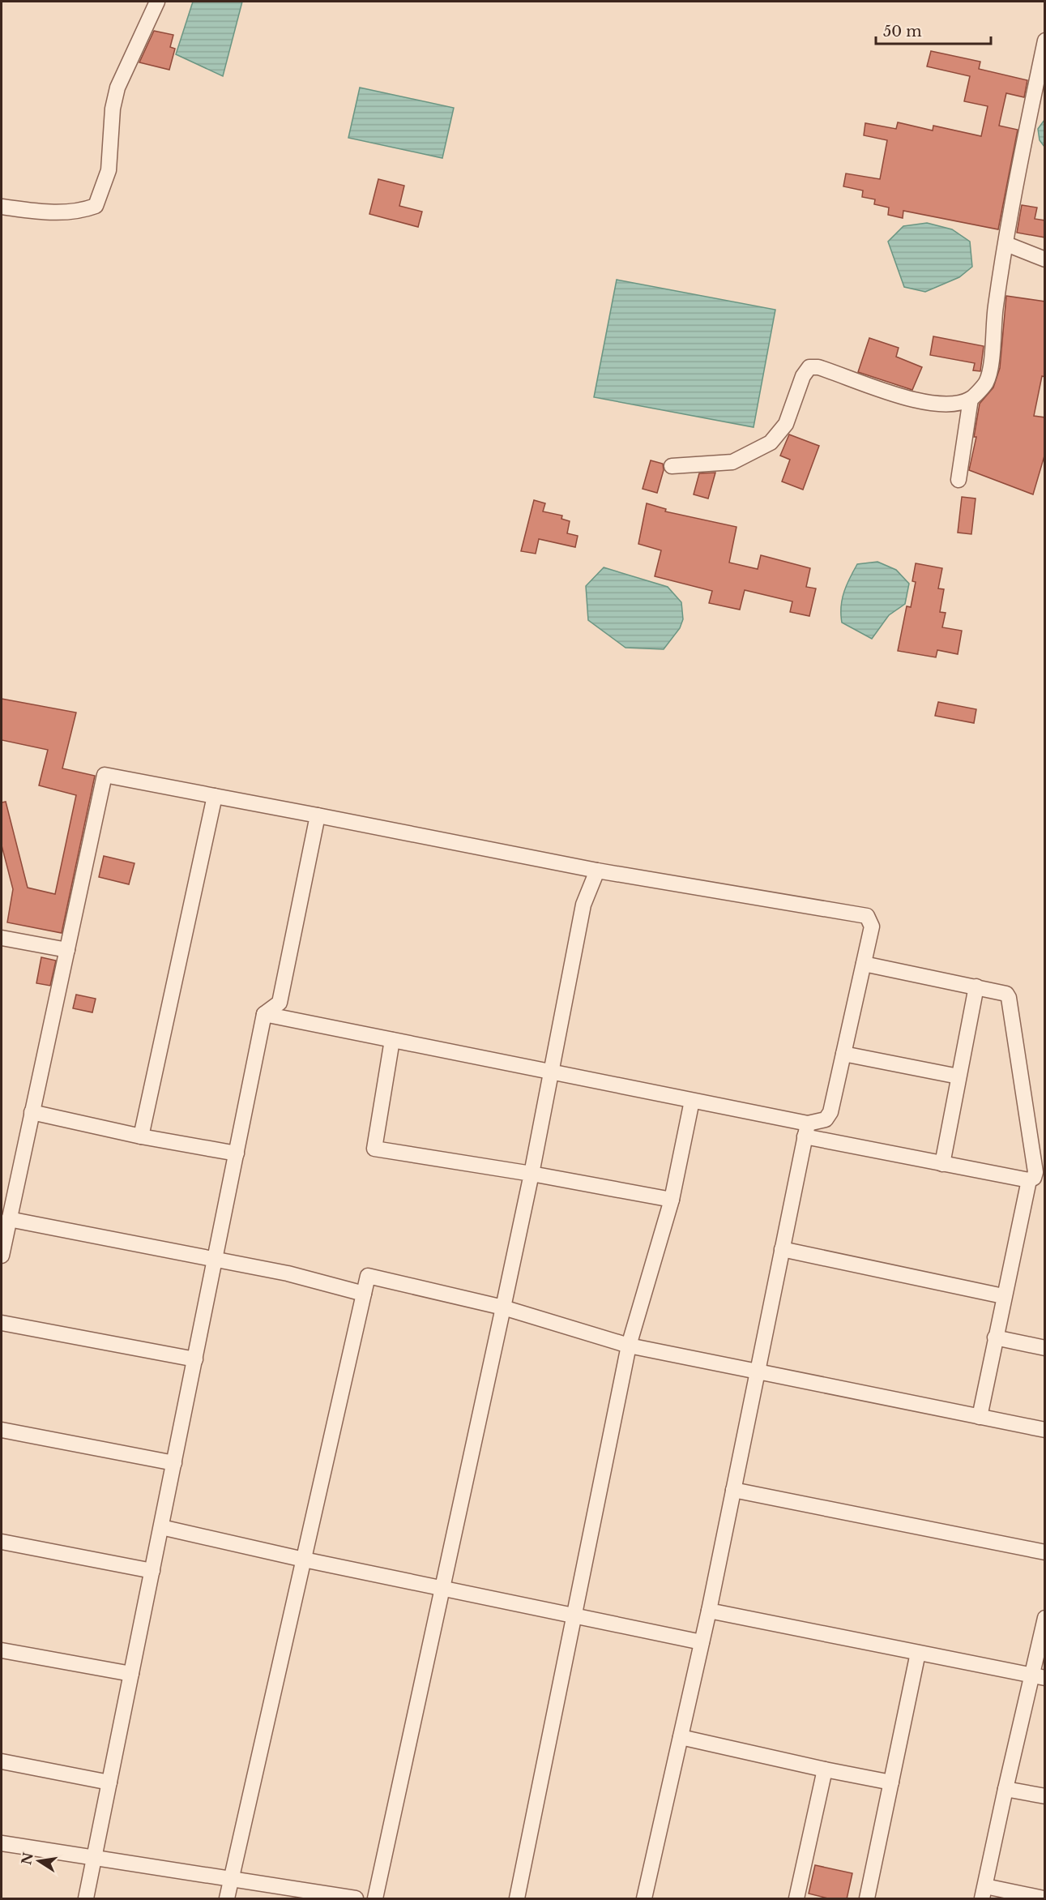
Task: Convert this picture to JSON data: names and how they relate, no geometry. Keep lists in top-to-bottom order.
{
  "scale_bar": "50 m",
  "north": "left"
}
